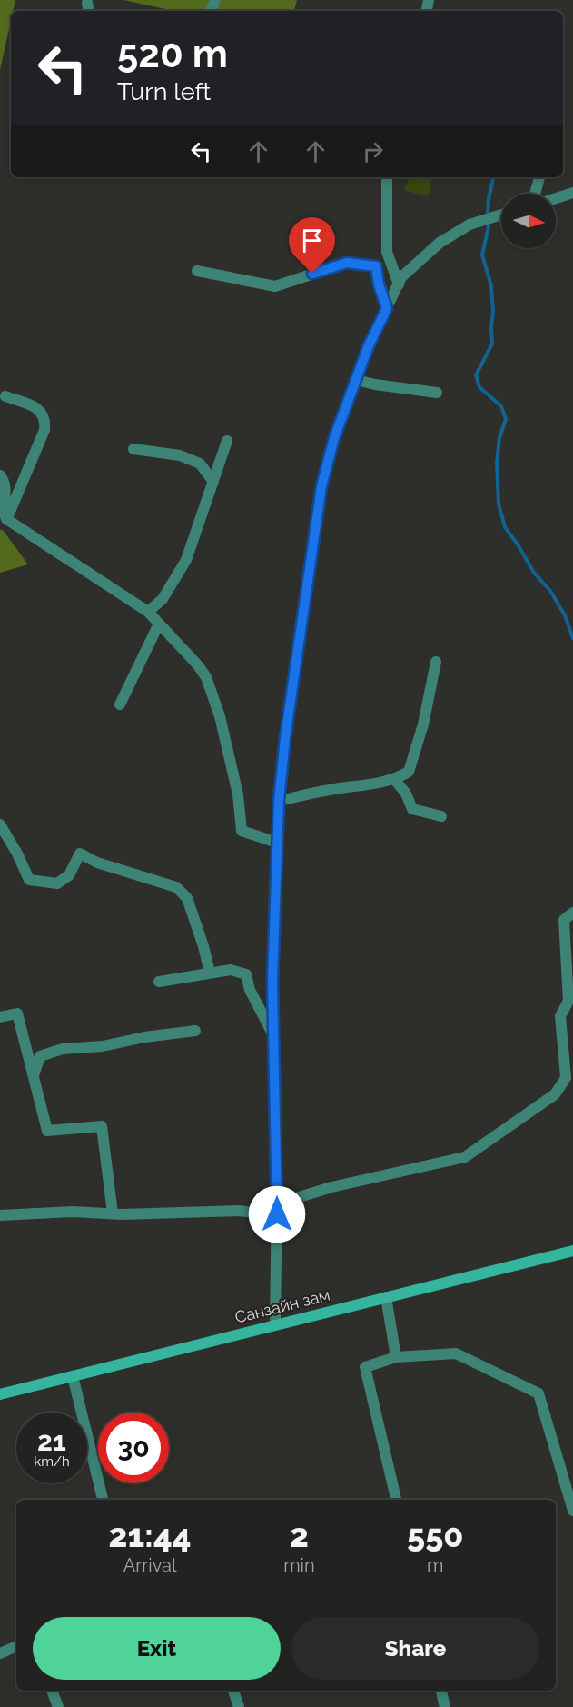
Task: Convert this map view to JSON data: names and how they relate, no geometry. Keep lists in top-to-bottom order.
{
  "streets": {
    "main road": ["Санзайн зам"]
  },
  "north": "right",
  "page": {
    "turn": ["520 m", "Turn left"],
    "speed": "21 km/h",
    "limit": "30",
    "eta": [
      "21:44",
      "Arrival",
      "2",
      "min",
      "550",
      "m"
    ],
    "buttons": ["Exit", "Share"]
  }
}
